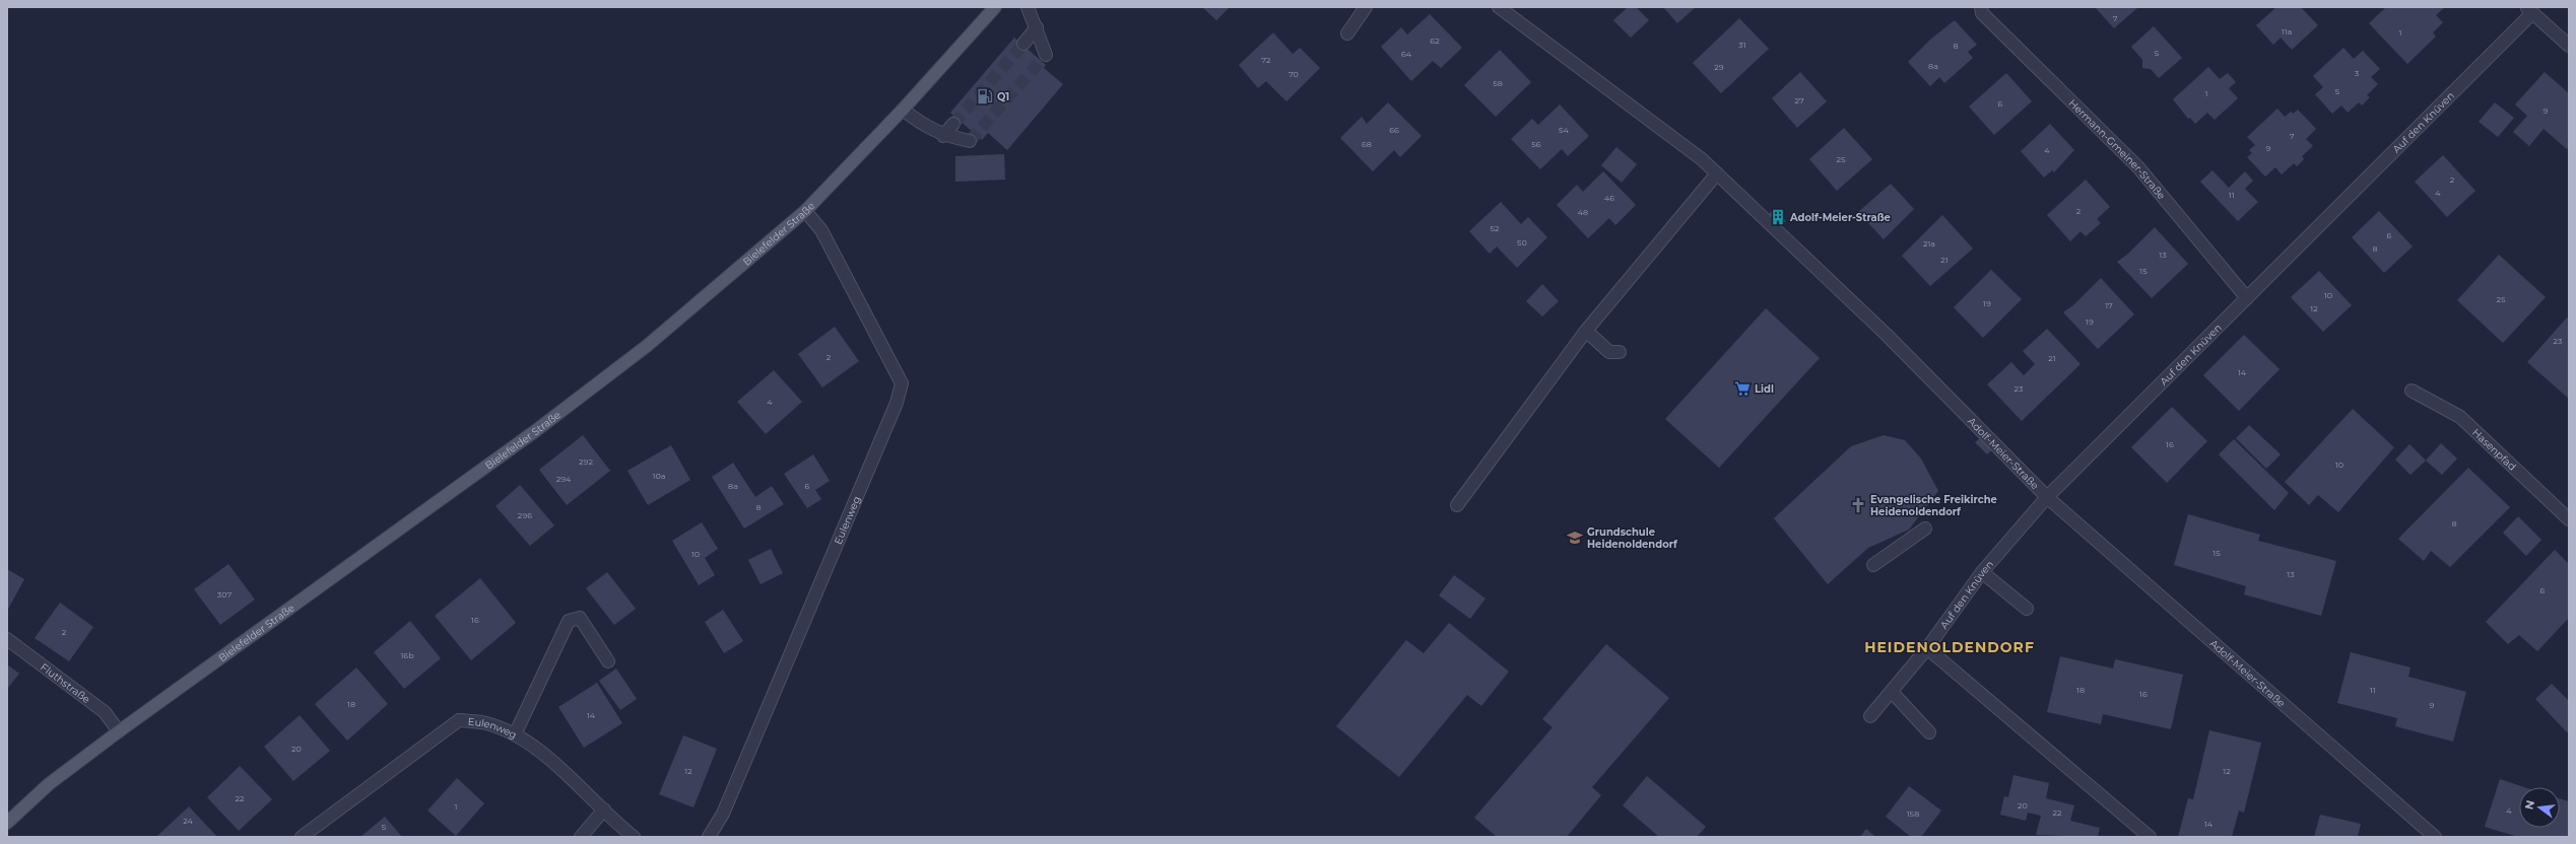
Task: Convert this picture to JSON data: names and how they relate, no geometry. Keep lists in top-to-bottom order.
{
  "streets": {
    "main road": ["Bielefelder Straße"],
    "street": [
      "Auf den Knüven",
      "Hermann-Gmeiner-Straße",
      "Hasenpfad",
      "Adolf-Meier-Straße",
      "Eulenweg",
      "Fluthstraße"
    ]
  },
  "crossings": [
    ["Auf den Knüven", "Hermann-Gmeiner-Straße"],
    ["Auf den Knüven", "Adolf-Meier-Straße"],
    ["Bielefelder Straße", "Eulenweg"],
    ["Bielefelder Straße", "Fluthstraße"]
  ],
  "districts": ["HEIDENOLDENDORF"],
  "places": {
    "fuel station": ["Q1"],
    "building": ["Adolf-Meier-Straße"],
    "supermarket": ["Lidl"],
    "church": ["Evangelische Freikirche Heidenoldendorf"],
    "school or university": ["Grundschule Heidenoldendorf"]
  },
  "house_numbers": [
    "7",
    "11a",
    "1",
    "62",
    "31",
    "8",
    "5",
    "64",
    "72",
    "8a",
    "29",
    "3",
    "70",
    "58",
    "5",
    "1",
    "27",
    "6",
    "9",
    "66",
    "54",
    "7",
    "68",
    "56",
    "9",
    "4",
    "25",
    "2",
    "4",
    "11",
    "46",
    "2",
    "48",
    "52",
    "6",
    "50",
    "21a",
    "8",
    "13",
    "21",
    "15",
    "10",
    "25",
    "19",
    "17",
    "12",
    "19",
    "23",
    "2",
    "21",
    "14",
    "23",
    "4",
    "16",
    "292",
    "10",
    "10a",
    "294",
    "8a",
    "6",
    "8",
    "296",
    "8",
    "15",
    "10",
    "13",
    "6",
    "307",
    "16",
    "2",
    "16b",
    "18",
    "11",
    "16",
    "18",
    "9",
    "14",
    "20",
    "12",
    "12",
    "22",
    "20",
    "1",
    "4",
    "22",
    "158",
    "24",
    "14",
    "5"
  ],
  "north": "left"
}
